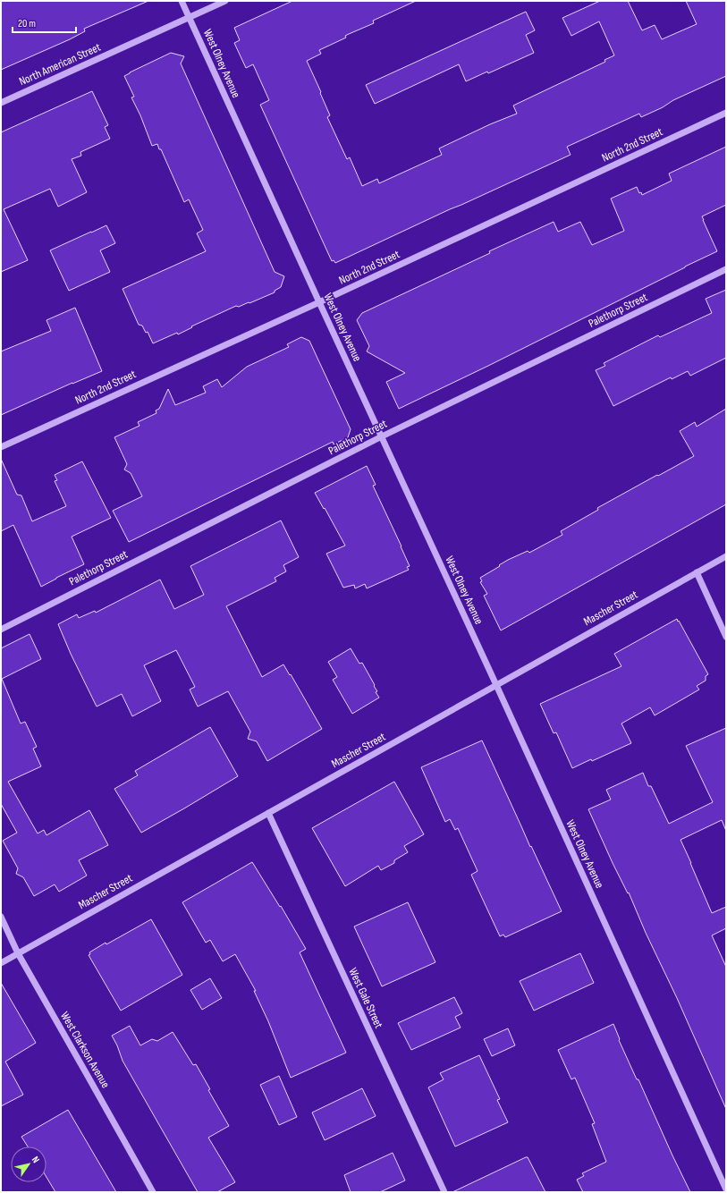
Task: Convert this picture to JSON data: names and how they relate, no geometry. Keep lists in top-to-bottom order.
{
  "streets": {
    "street": [
      "West Olney Avenue",
      "North American Street",
      "North 2nd Street",
      "Palethorp Street",
      "Mascher Street",
      "West Gale Street",
      "West Clarkson Avenue"
    ]
  },
  "crossings": [
    ["West Olney Avenue", "North American Street"],
    ["West Olney Avenue", "North 2nd Street"],
    ["West Olney Avenue", "Palethorp Street"],
    ["West Olney Avenue", "Mascher Street"],
    ["Mascher Street", "West Gale Street"],
    ["Mascher Street", "West Clarkson Avenue"]
  ],
  "scale_bar": "20 m",
  "north": "top right"
}
